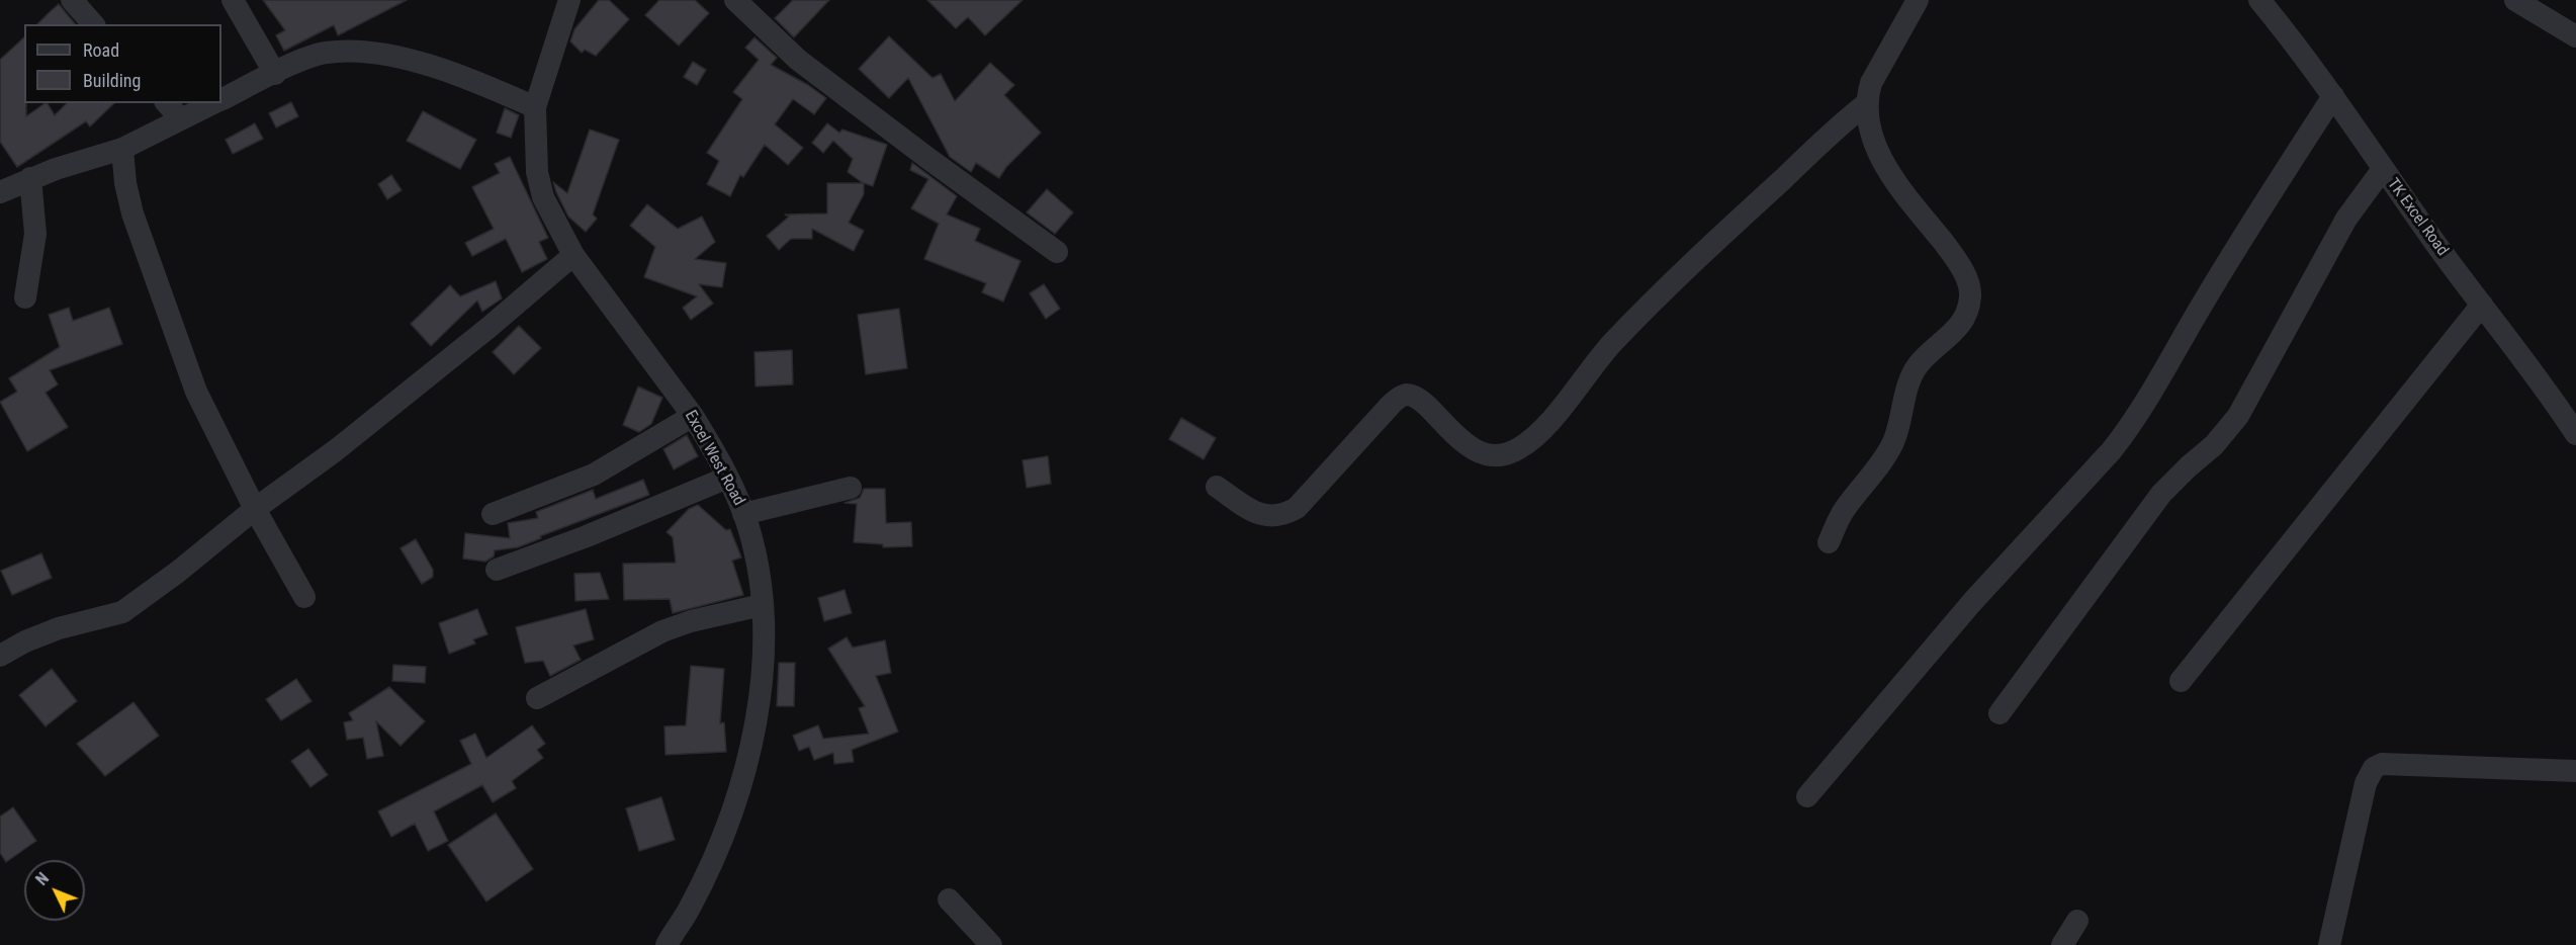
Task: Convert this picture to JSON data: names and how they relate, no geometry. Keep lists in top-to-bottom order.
{
  "streets": {
    "street": ["TK Excel Road", "Excel West Road"]
  },
  "legend": ["Road", "Building"],
  "north": "top left"
}
